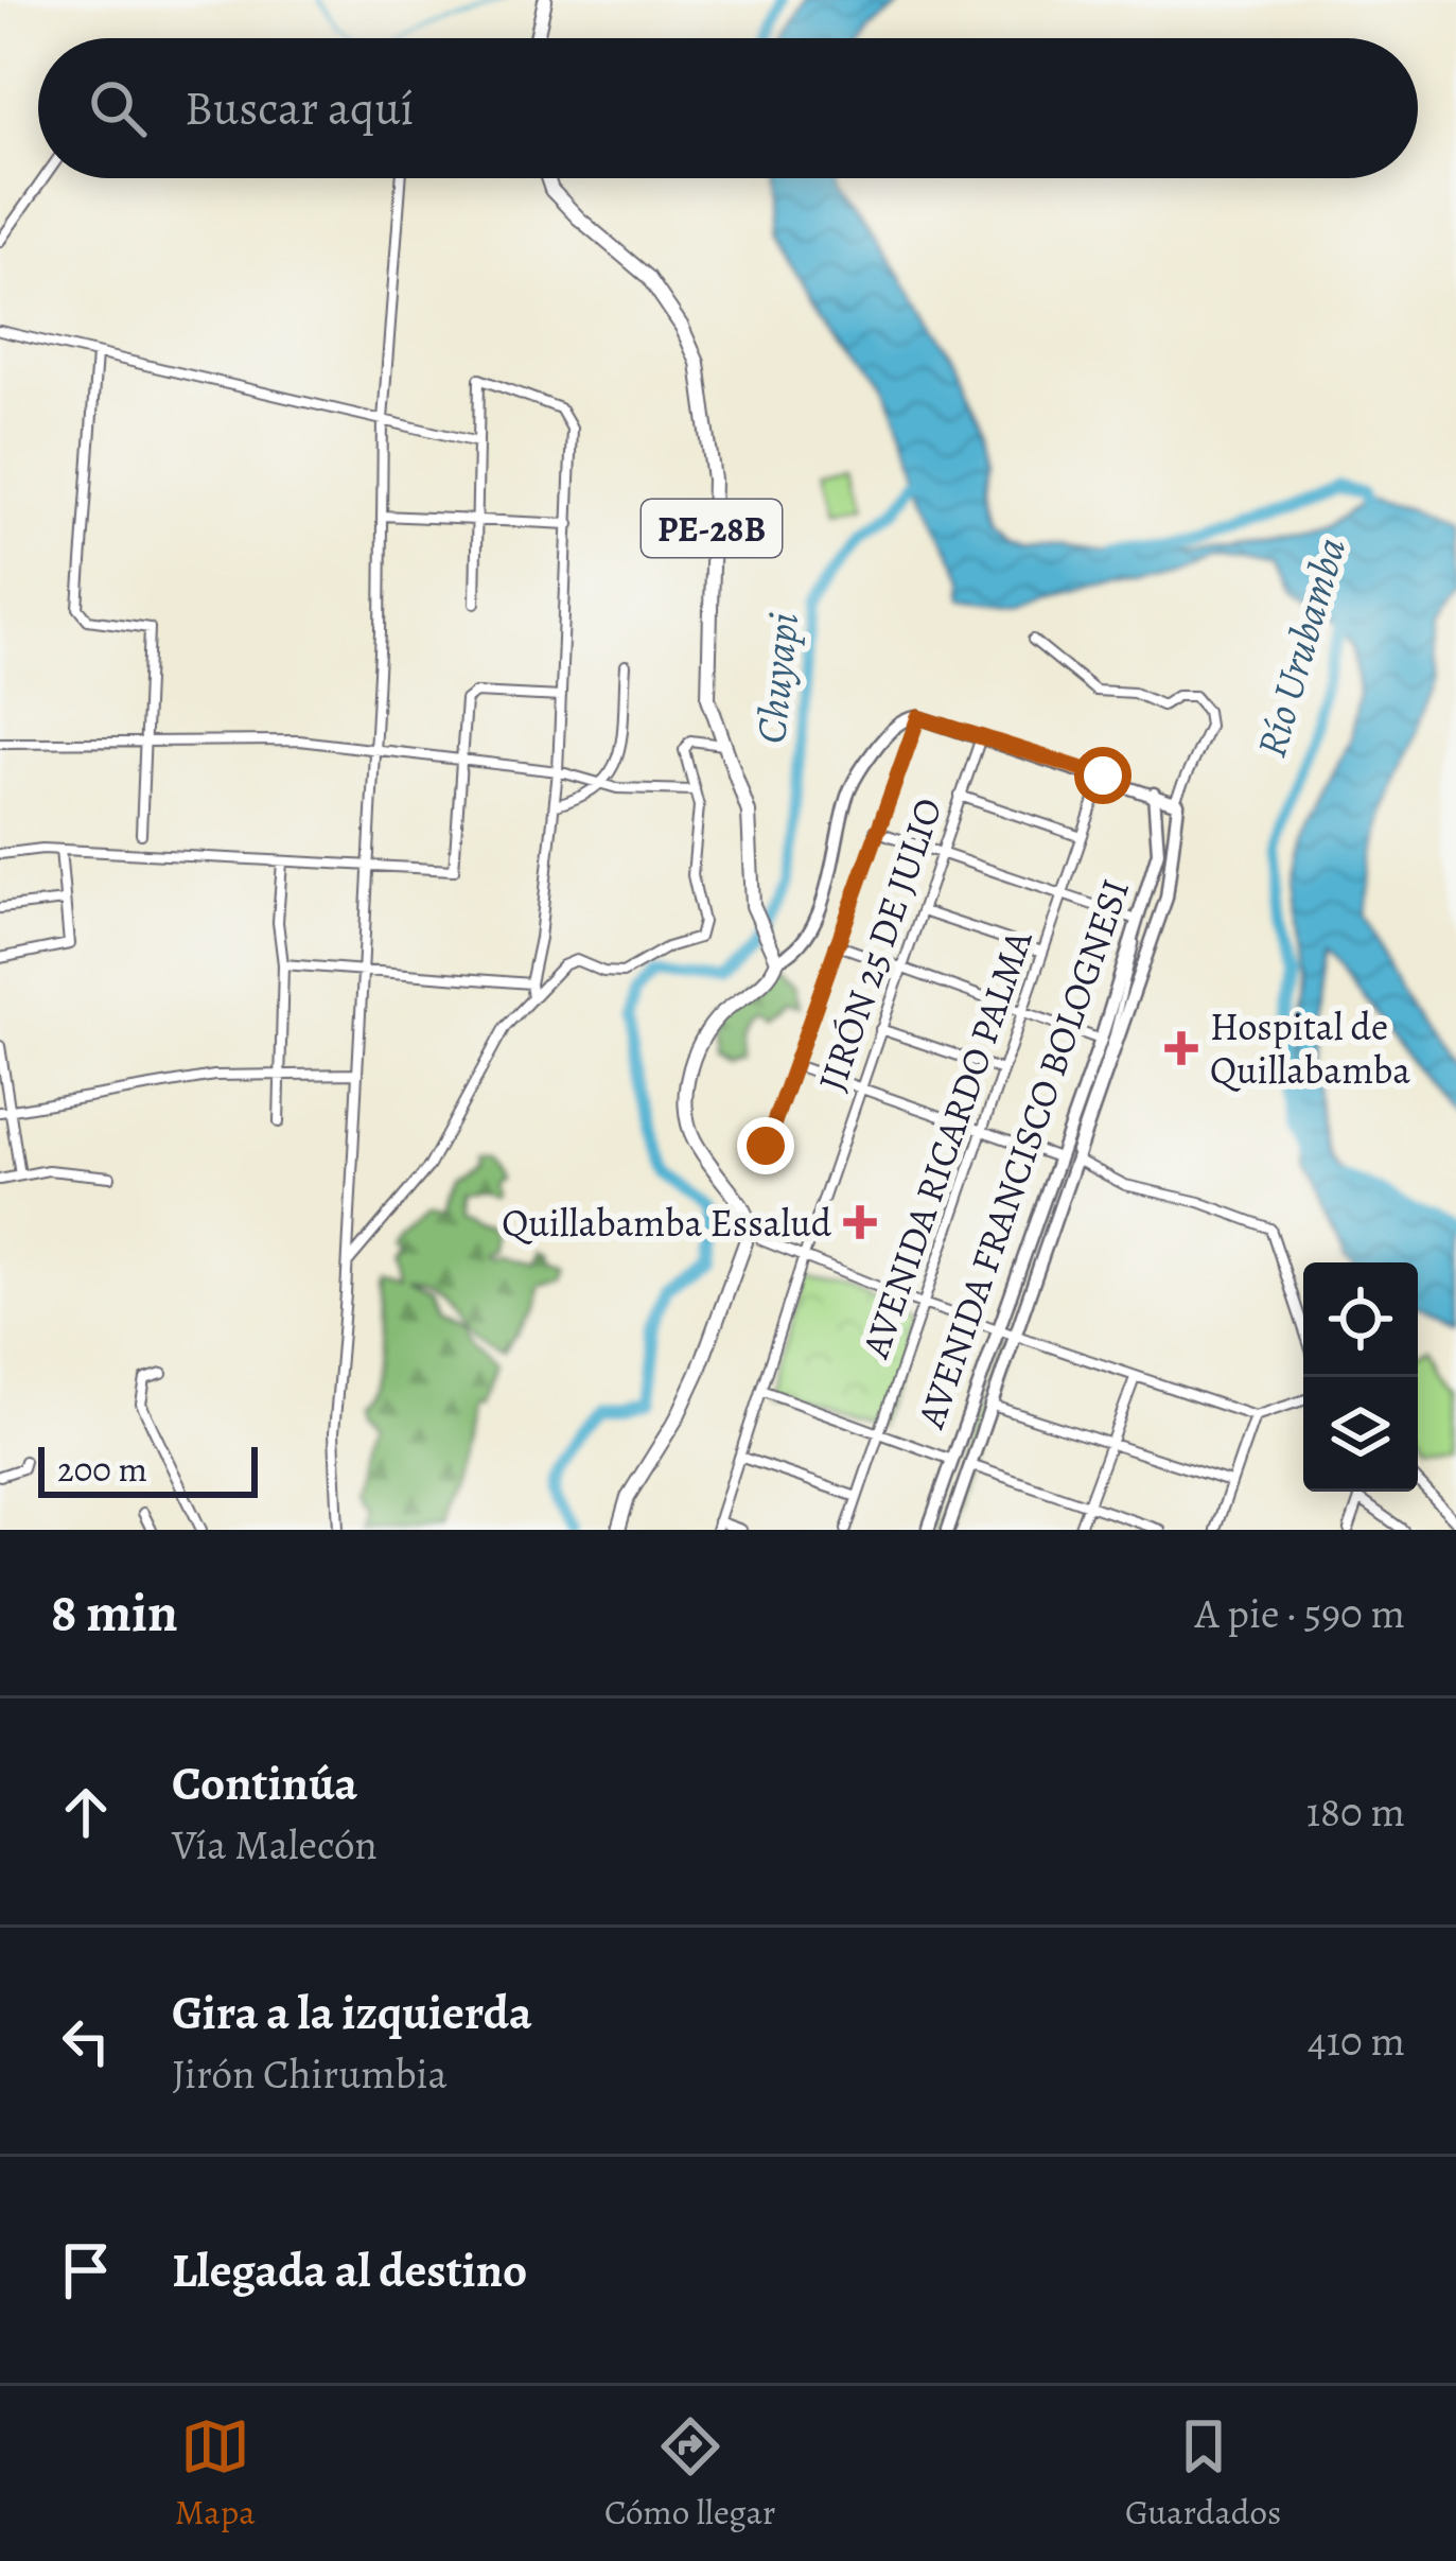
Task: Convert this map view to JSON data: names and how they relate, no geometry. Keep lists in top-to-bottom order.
{
  "streets": {
    "highway": ["PE-28B"],
    "main road": ["AVENIDA FRANCISCO BOLOGNESI"],
    "street": ["JIRÓN 25 DE JULIO", "AVENIDA RICARDO PALMA"]
  },
  "water": ["Río Urubamba", "Chuyapi"],
  "places": {
    "health": ["Hospital de Quillabamba", "Quillabamba Essalud"]
  },
  "scale_bar": "200 m",
  "page": {
    "search": "Buscar aquí",
    "scale": "200 m",
    "heading": ["8 min", "A pie · 590 m"],
    "list": [
      ["Continúa", "Vía Malecón", "180 m"],
      ["Gira a la izquierda", "Jirón Chirumbia", "410 m"],
      "Llegada al destino"
    ],
    "nav": ["Mapa", "Cómo llegar", "Guardados"]
  }
}
